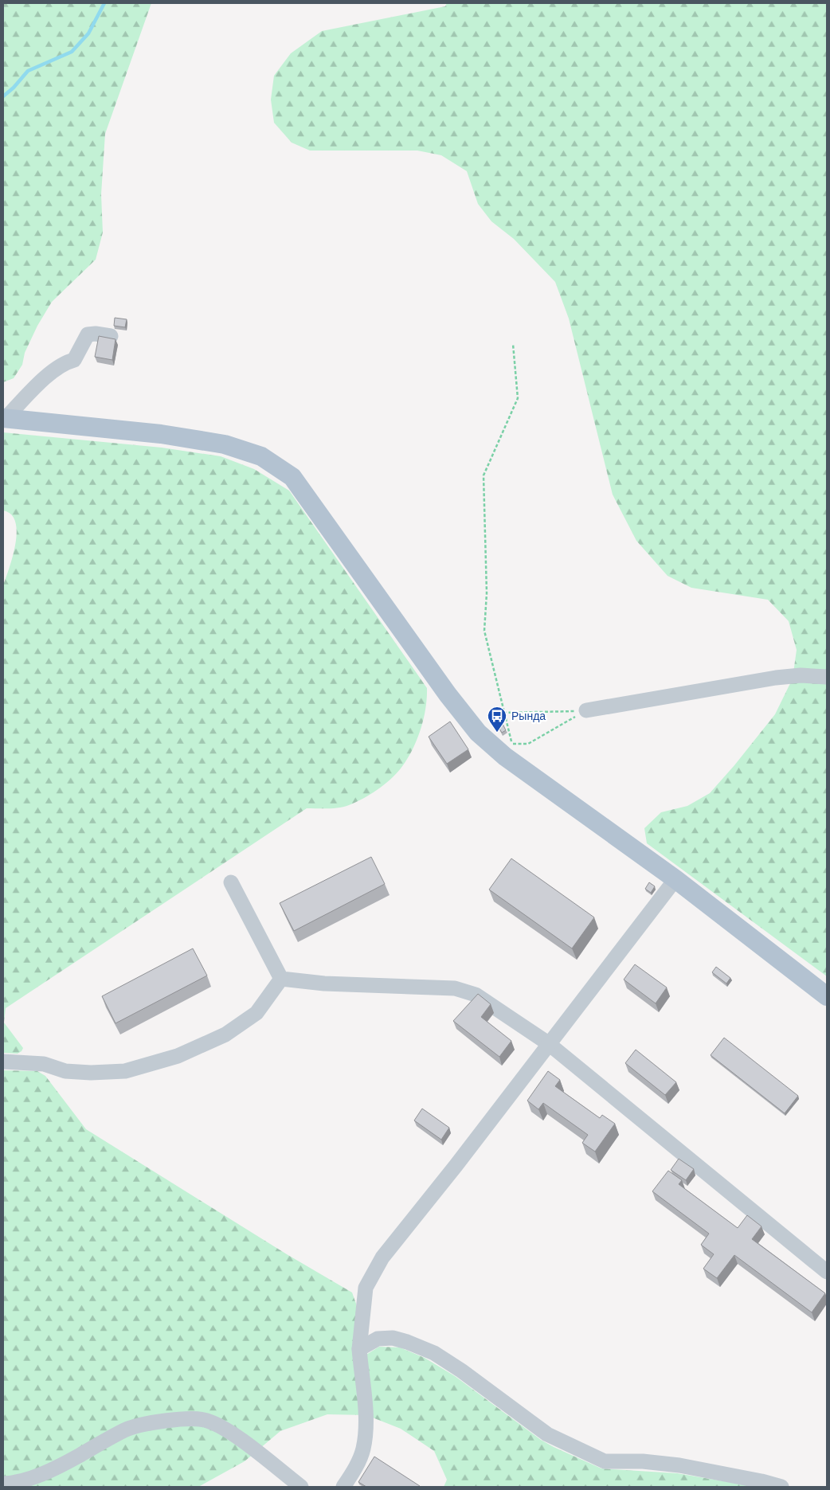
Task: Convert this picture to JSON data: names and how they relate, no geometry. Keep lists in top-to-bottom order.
{
  "places": {
    "bus stop": ["Рында"]
  }
}
